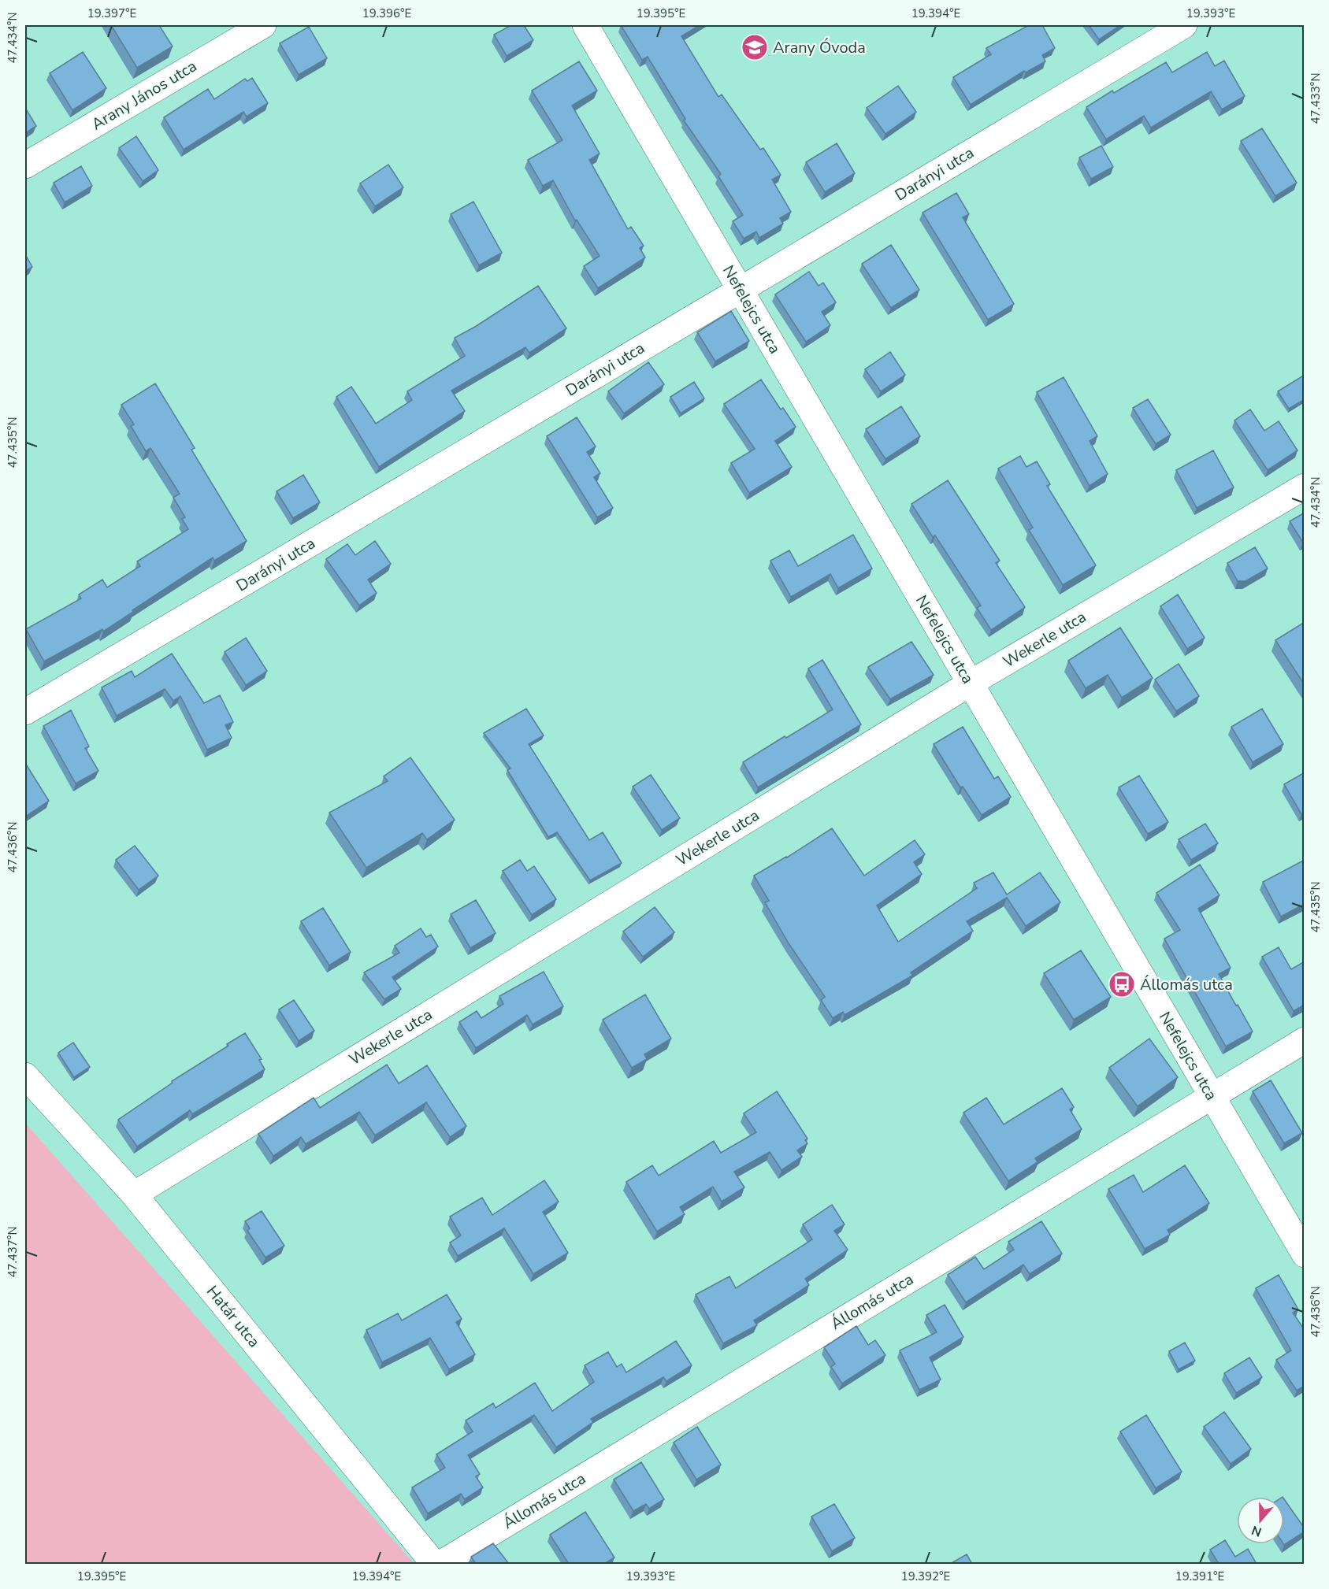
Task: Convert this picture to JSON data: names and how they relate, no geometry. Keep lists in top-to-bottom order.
{
  "streets": {
    "street": [
      "Arany János utca",
      "Darányi utca",
      "Nefelejcs utca",
      "Wekerle utca",
      "Állomás utca",
      "Határ utca"
    ]
  },
  "crossings": [
    ["Darányi utca", "Nefelejcs utca"],
    ["Nefelejcs utca", "Wekerle utca"],
    ["Nefelejcs utca", "Állomás utca"],
    ["Wekerle utca", "Határ utca"]
  ],
  "places": {
    "school or university": ["Arany Óvoda"],
    "bus stop": ["Állomás utca"]
  },
  "north": "bottom",
  "coordinates": [
    "19.397°E",
    "19.396°E",
    "19.395°E",
    "19.394°E",
    "19.393°E",
    "47.434°N",
    "47.433°N",
    "47.435°N",
    "47.436°N",
    "47.437°N",
    "19.392°E",
    "19.391°E"
  ]
}
